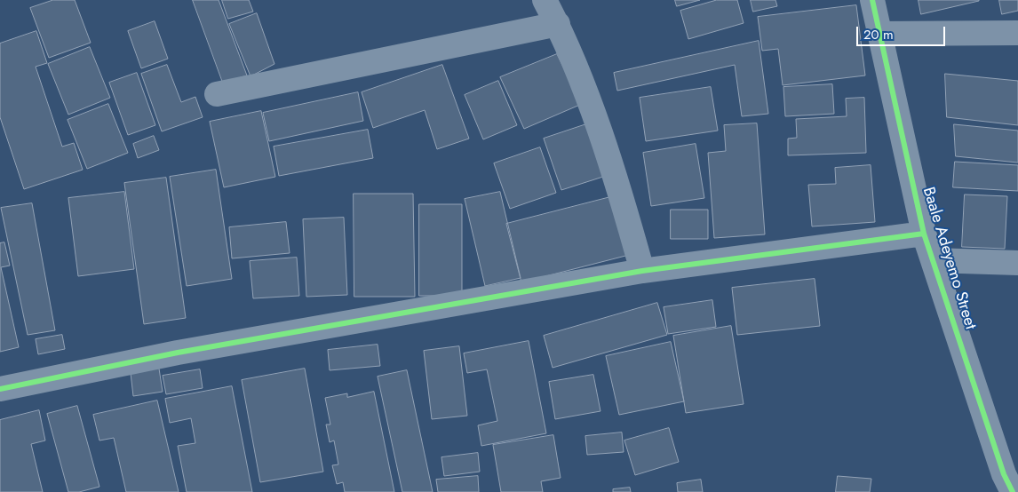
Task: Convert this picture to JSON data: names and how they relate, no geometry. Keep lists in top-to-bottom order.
{
  "streets": {
    "street": ["Baale Adeyemo Street"]
  },
  "scale_bar": "20 m"
}
